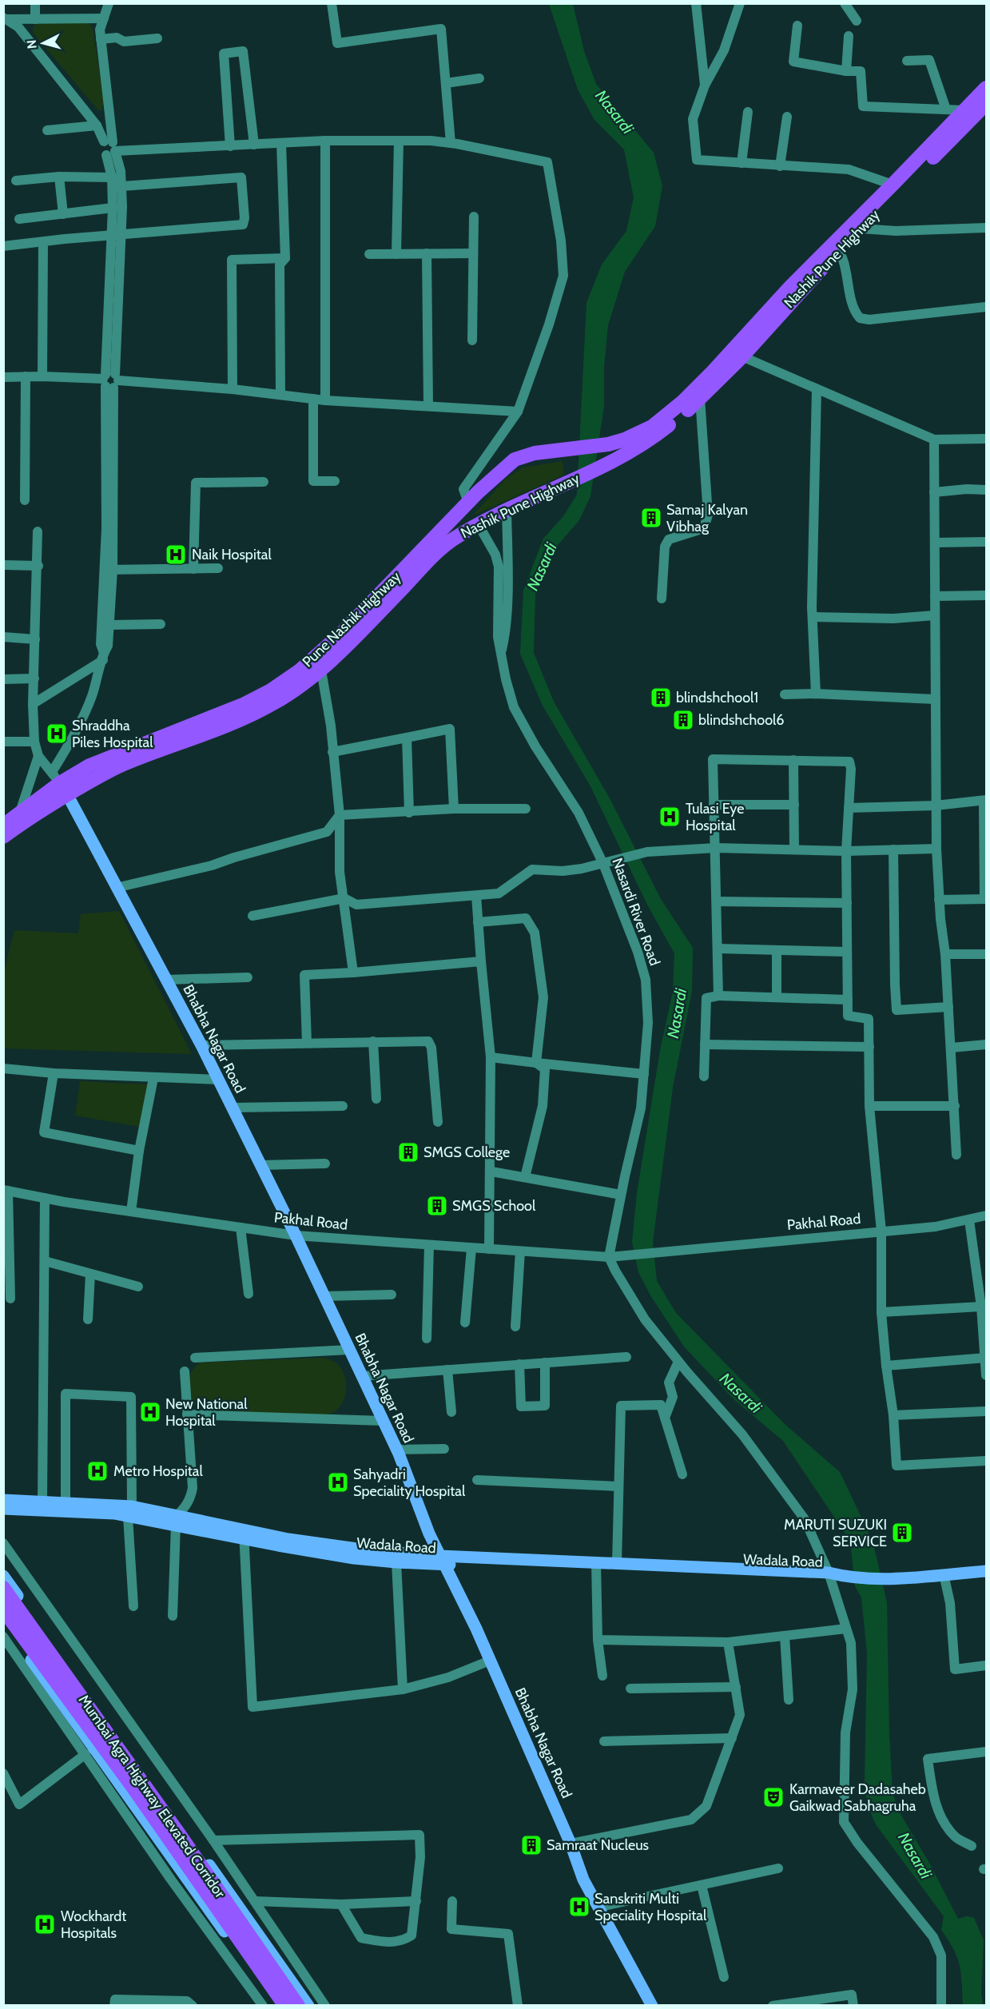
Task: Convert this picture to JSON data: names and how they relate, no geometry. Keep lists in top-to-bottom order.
{
  "streets": {
    "highway": ["Nashik Pune Highway", "Pune Nashik Highway", "Mumbai Agra Highway Elevated Corridor"],
    "main road": ["Bhabha Nagar Road", "Wadala Road"],
    "street": ["Nasardi River Road", "Pakhal Road"]
  },
  "crossings": [
    ["Nashik Pune Highway", "Pune Nashik Highway"],
    ["Nashik Pune Highway", "Nasardi River Road"],
    ["Nashik Pune Highway", "Bhabha Nagar Road"],
    ["Nasardi River Road", "Pakhal Road"],
    ["Bhabha Nagar Road", "Pakhal Road"],
    ["Bhabha Nagar Road", "Wadala Road"]
  ],
  "water": ["Nasardi"],
  "places": {
    "building": [
      "Samaj Kalyan Vibhag",
      "blindshchool1",
      "blindshchool6",
      "SMGS College",
      "SMGS School",
      "MARUTI SUZUKI SERVICE",
      "Samraat Nucleus"
    ],
    "hospital": [
      "Naik Hospital",
      "Shraddha Piles Hospital",
      "Tulasi Eye Hospital",
      "New National Hospital",
      "Metro Hospital",
      "Sahyadri Speciality Hospital",
      "Sanskriti Multi Speciality Hospital",
      "Wockhardt Hospitals"
    ],
    "theatre": ["Karmaveer Dadasaheb Gaikwad Sabhagruha"]
  },
  "north": "left"
}
